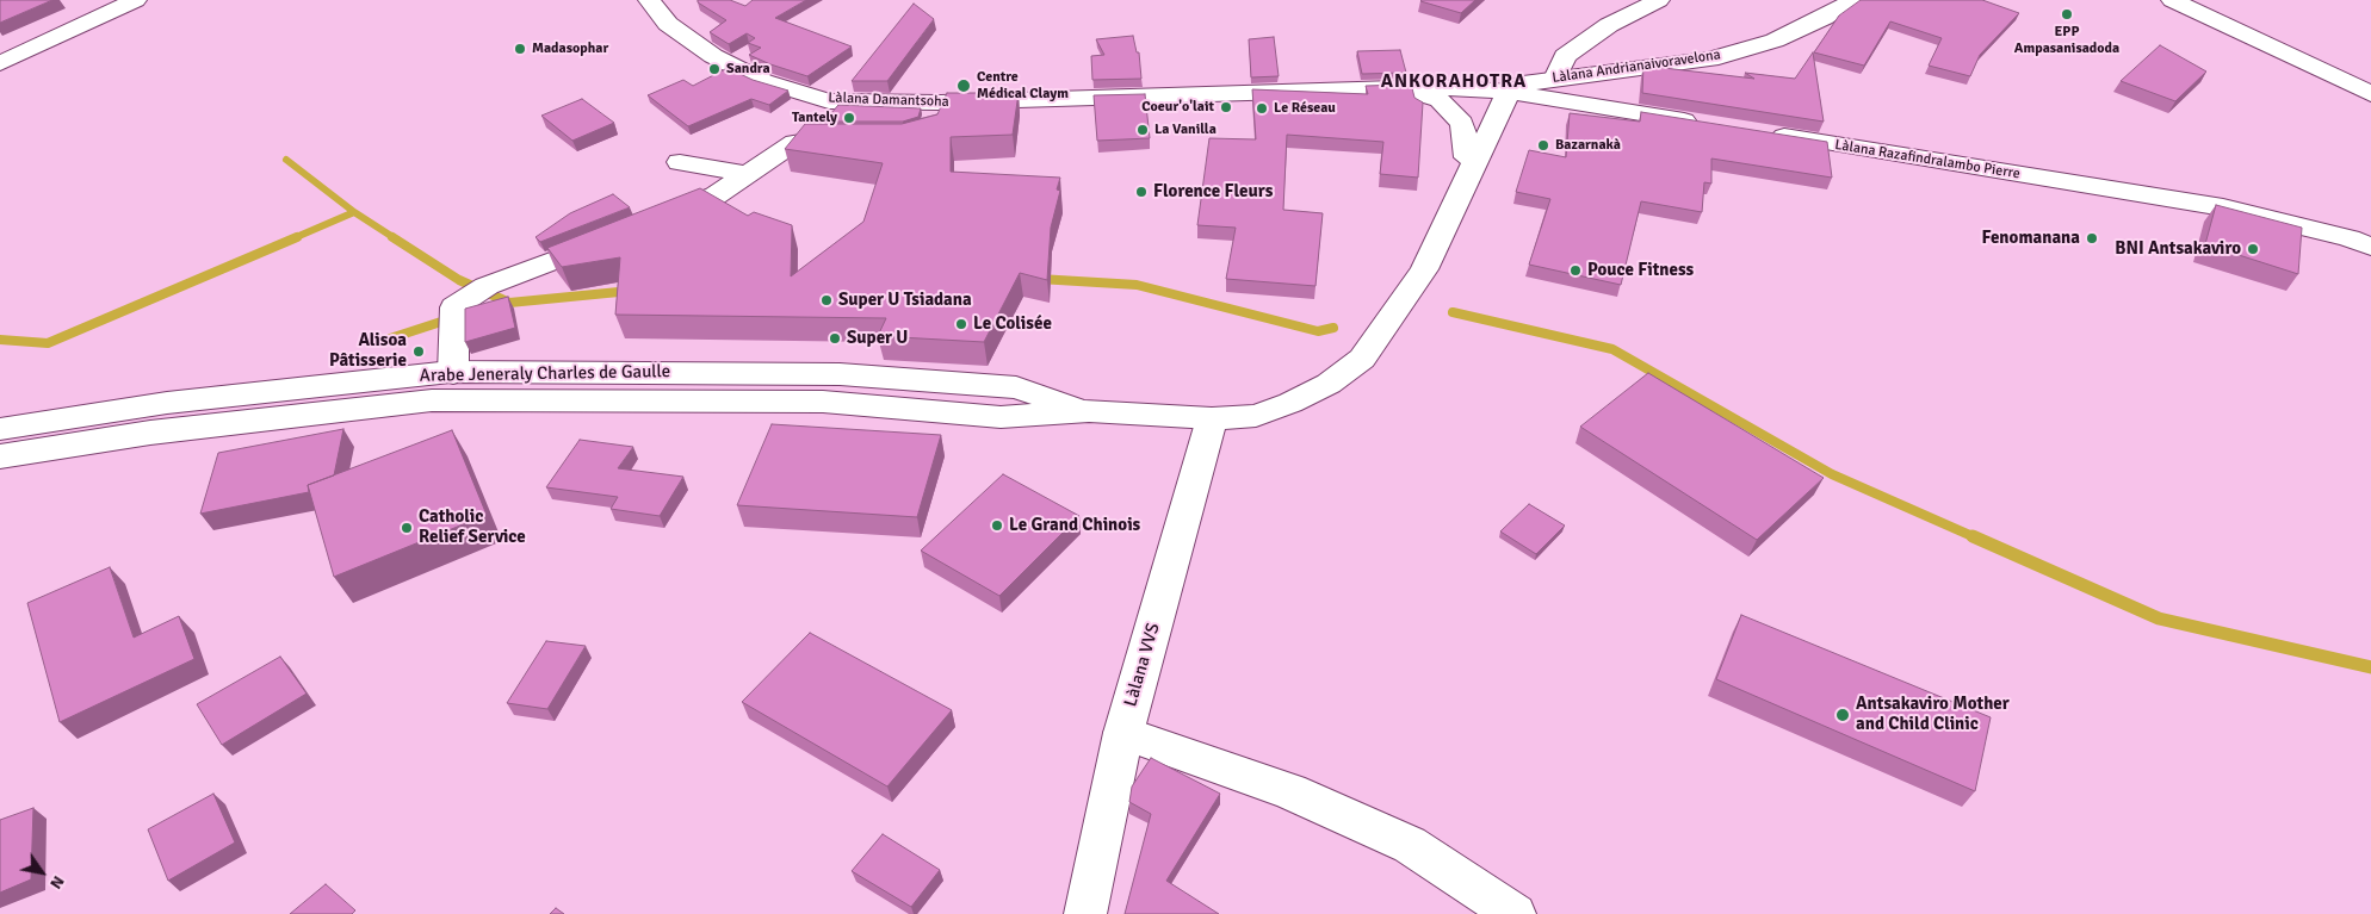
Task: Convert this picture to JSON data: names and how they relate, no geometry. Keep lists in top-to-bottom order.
{
  "streets": {
    "main road": [
      "Làlana Andrianaivoravelona",
      "Làlana Damantsoha",
      "Làlana Razafindralambo Pierre",
      "Arabe Jeneraly Charles de Gaulle",
      "Làlana VVS"
    ]
  },
  "crossings": [
    ["Làlana Andrianaivoravelona", "Làlana Damantsoha"],
    ["Làlana Andrianaivoravelona", "Arabe Jeneraly Charles de Gaulle"],
    ["Làlana Damantsoha", "Arabe Jeneraly Charles de Gaulle"],
    ["Arabe Jeneraly Charles de Gaulle", "Làlana VVS"]
  ],
  "districts": ["ANKORAHOTRA"],
  "places": [
    "EPP Ampasanisadoda",
    "Madasophar",
    "Sandra",
    "Centre Médical Claym",
    "Coeur'o'lait",
    "Le Réseau",
    "Tantely",
    "La Vanilla",
    "Bazarnakà",
    "Florence Fleurs",
    "Fenomanana",
    "BNI Antsakaviro",
    "Pouce Fitness",
    "Super U Tsiadana",
    "Le Colisée",
    "Super U",
    "Alisoa Pâtisserie",
    "Le Grand Chinois",
    "Catholic Relief Service",
    "Antsakaviro Mother and Child Clinic"
  ],
  "north": "bottom right"
}
